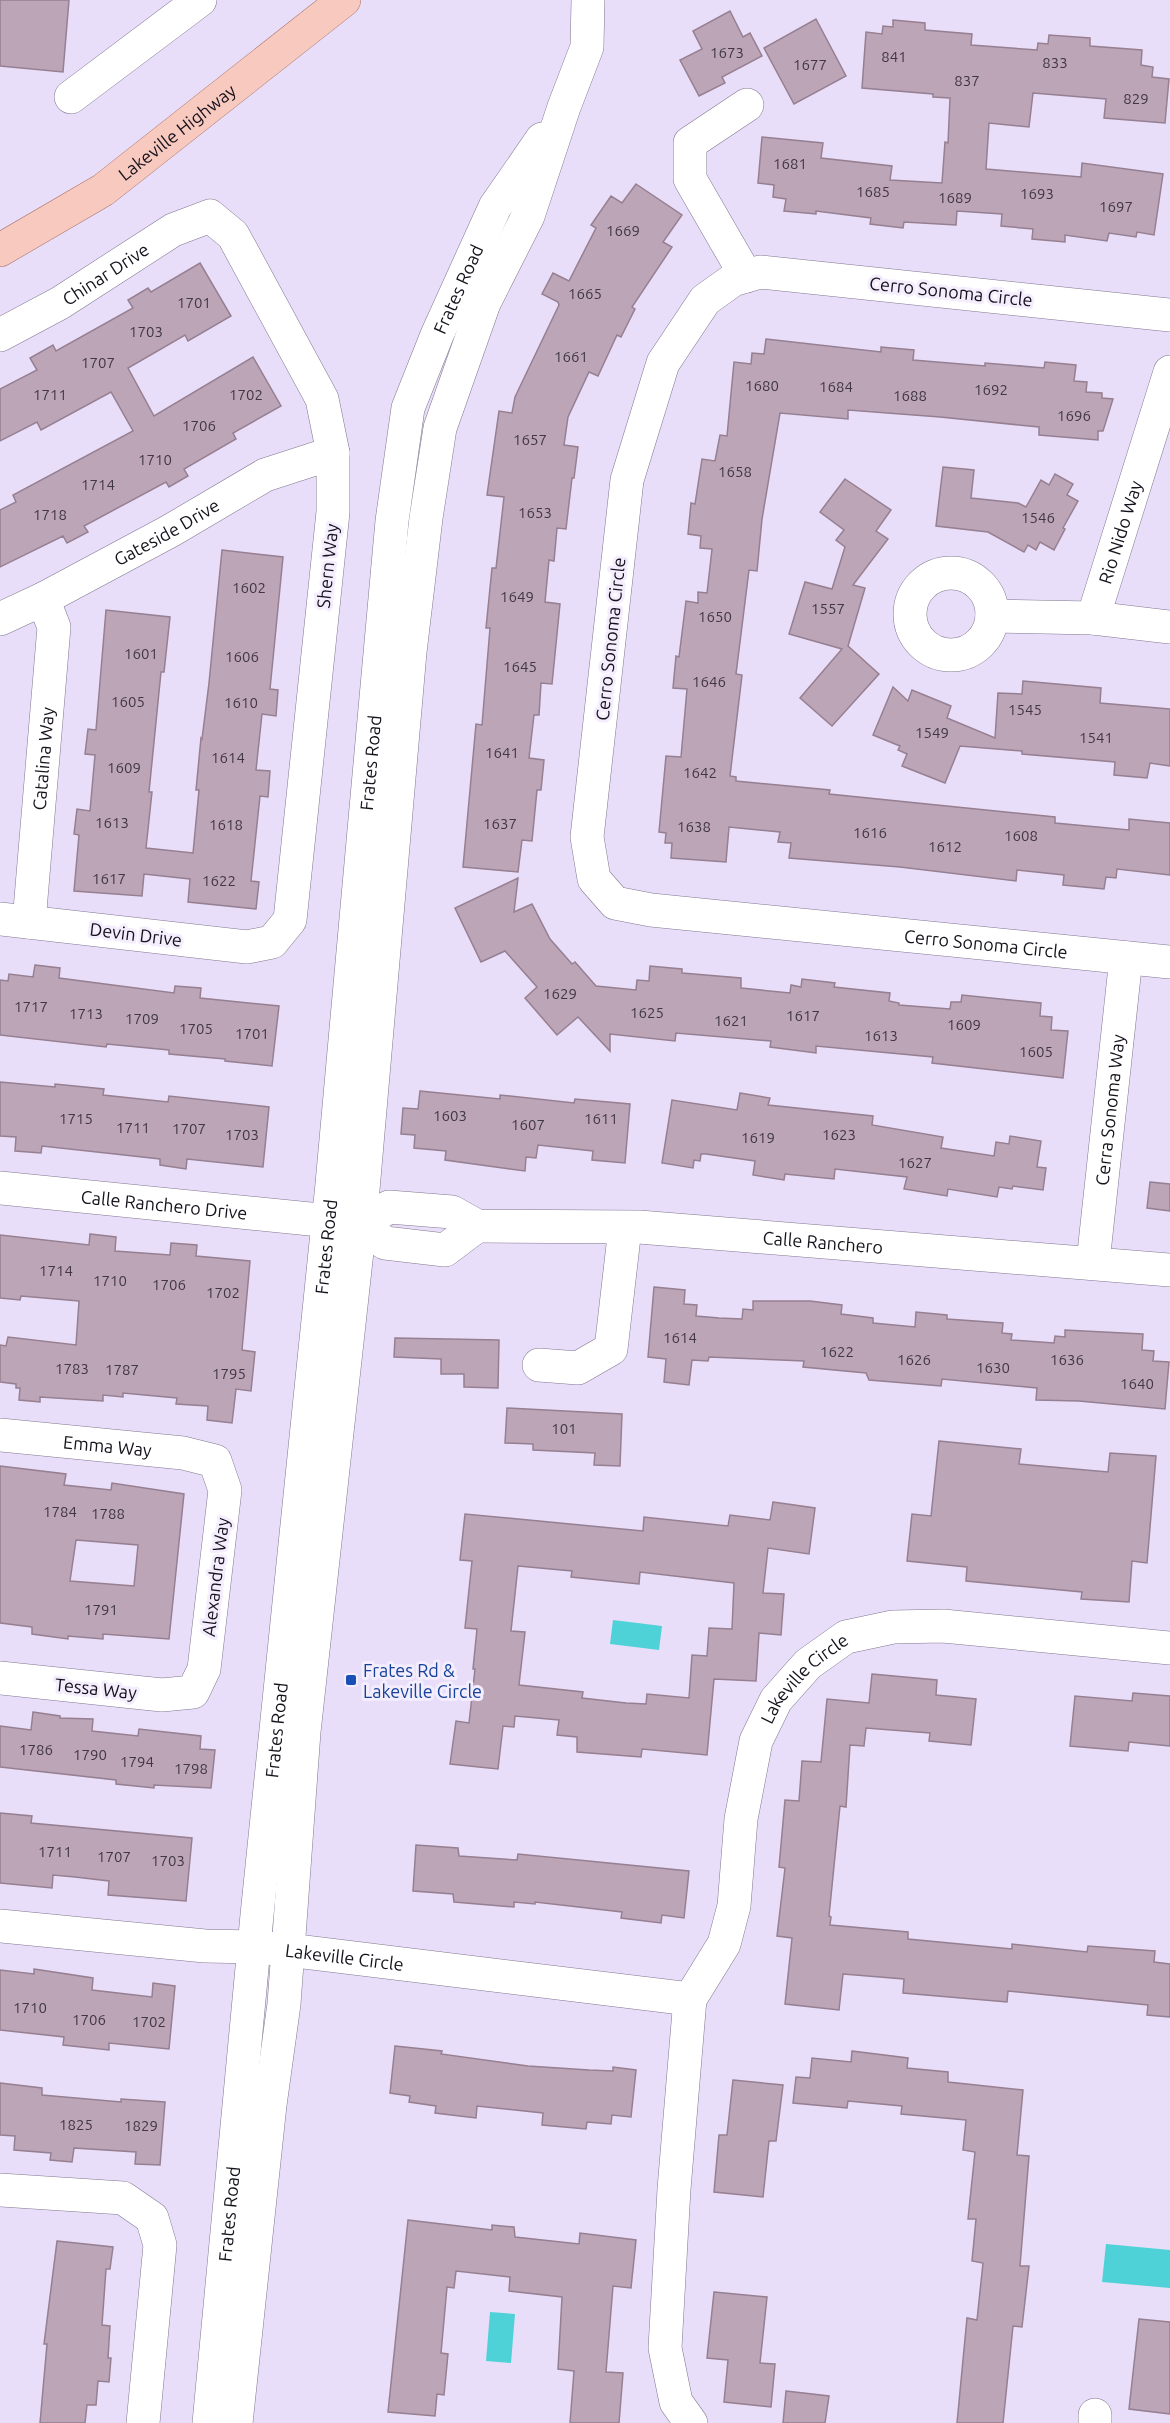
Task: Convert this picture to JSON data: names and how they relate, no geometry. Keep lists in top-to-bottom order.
{
  "streets": {
    "main road": ["Lakeville Highway"],
    "street": [
      "Chinar Drive",
      "Frates Road",
      "Cerro Sonoma Circle",
      "Gateside Drive",
      "Rio Nido Way",
      "Shern Way",
      "Catalina Way",
      "Devin Drive",
      "Cerra Sonoma Way",
      "Calle Ranchero Drive",
      "Calle Ranchero",
      "Emma Way",
      "Alexandra Way",
      "Lakeville Circle",
      "Tessa Way"
    ]
  },
  "crossings": [
    ["Chinar Drive", "Shern Way"],
    ["Frates Road", "Calle Ranchero Drive"],
    ["Frates Road", "Calle Ranchero"],
    ["Frates Road", "Lakeville Circle"],
    ["Cerro Sonoma Circle", "Cerra Sonoma Way"],
    ["Gateside Drive", "Shern Way"],
    ["Gateside Drive", "Catalina Way"],
    ["Shern Way", "Devin Drive"],
    ["Catalina Way", "Devin Drive"],
    ["Cerra Sonoma Way", "Calle Ranchero"],
    ["Calle Ranchero Drive", "Calle Ranchero"],
    ["Emma Way", "Alexandra Way"],
    ["Alexandra Way", "Tessa Way"]
  ],
  "places": {
    "transit": ["Frates Rd & Lakeville Circle"]
  },
  "house_numbers": [
    "1673",
    "841",
    "833",
    "1677",
    "837",
    "829",
    "1681",
    "1685",
    "1693",
    "1689",
    "1697",
    "1669",
    "1665",
    "1701",
    "1703",
    "1661",
    "1707",
    "1680",
    "1684",
    "1692",
    "1711",
    "1702",
    "1688",
    "1696",
    "1706",
    "1657",
    "1710",
    "1658",
    "1714",
    "1653",
    "1718",
    "1546",
    "1602",
    "1649",
    "1557",
    "1650",
    "1601",
    "1606",
    "1645",
    "1646",
    "1605",
    "1610",
    "1545",
    "1549",
    "1541",
    "1641",
    "1614",
    "1609",
    "1642",
    "1613",
    "1637",
    "1618",
    "1638",
    "1616",
    "1608",
    "1612",
    "1617",
    "1622",
    "1629",
    "1717",
    "1625",
    "1713",
    "1617",
    "1709",
    "1621",
    "1609",
    "1705",
    "1701",
    "1613",
    "1605",
    "1603",
    "1715",
    "1611",
    "1607",
    "1711",
    "1707",
    "1703",
    "1623",
    "1619",
    "1627",
    "1714",
    "1710",
    "1706",
    "1702",
    "1614",
    "1622",
    "1626",
    "1636",
    "1630",
    "1783",
    "1787",
    "1795",
    "1640",
    "101",
    "1784",
    "1788",
    "1791",
    "1786",
    "1790",
    "1794",
    "1798",
    "1711",
    "1707",
    "1703",
    "1710",
    "1706",
    "1702",
    "1825",
    "1829"
  ]
}
